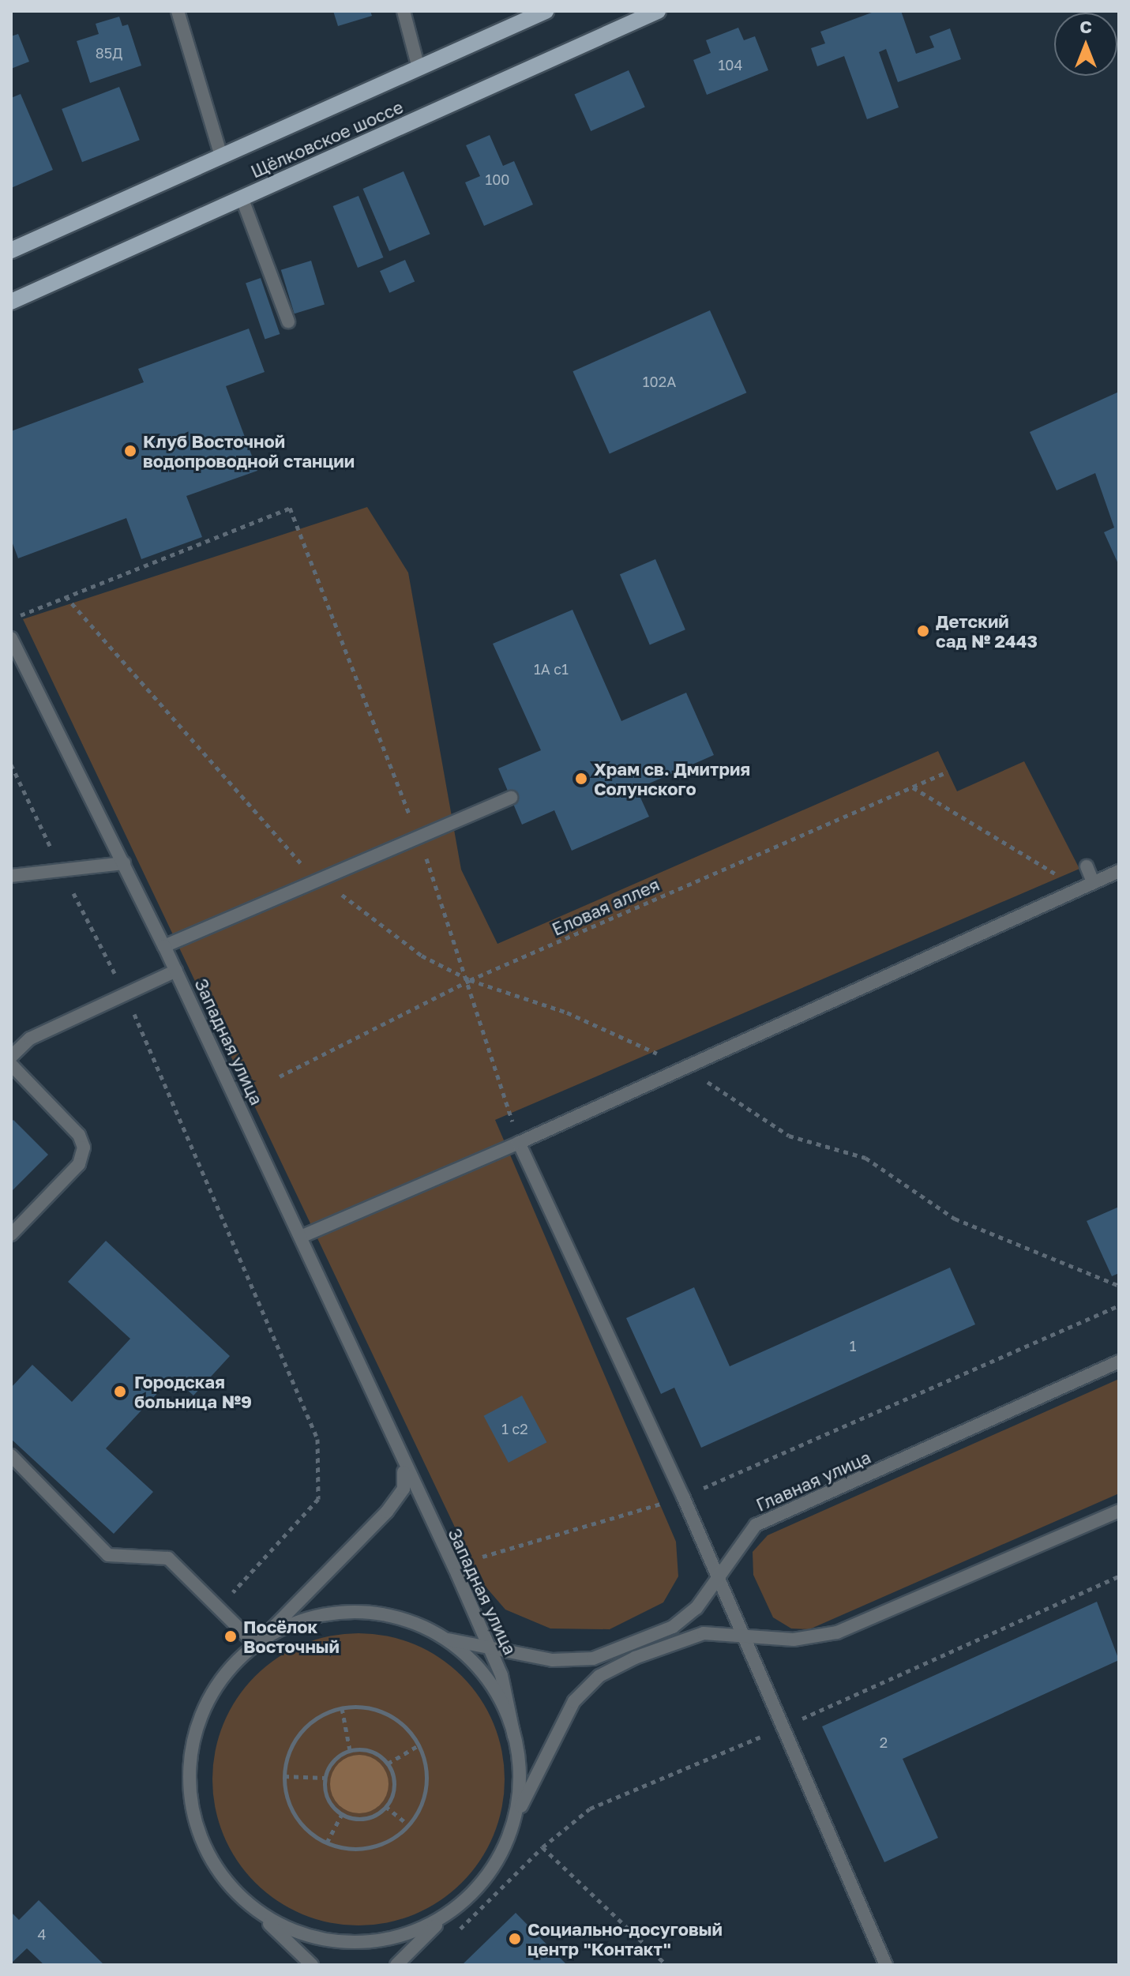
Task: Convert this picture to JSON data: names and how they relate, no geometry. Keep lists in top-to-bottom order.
{
  "streets": {
    "main road": ["Щёлковское шоссе"],
    "street": ["Западная улица", "Главная улица"],
    "path": ["Еловая аллея"]
  },
  "crossings": [
    ["Западная улица", "Главная улица"]
  ],
  "places": [
    "Клуб Восточной водопроводной станции",
    "Детский сад № 2443",
    "Храм св. Дмитрия Солунского",
    "Городская больница №9",
    "Посёлок Восточный",
    "Социально-досуговый центр \"Контакт\""
  ],
  "house_numbers": [
    "85Д",
    "104",
    "100",
    "102А",
    "1А с1",
    "1",
    "1 с2",
    "2",
    "4"
  ],
  "north": "top"
}
